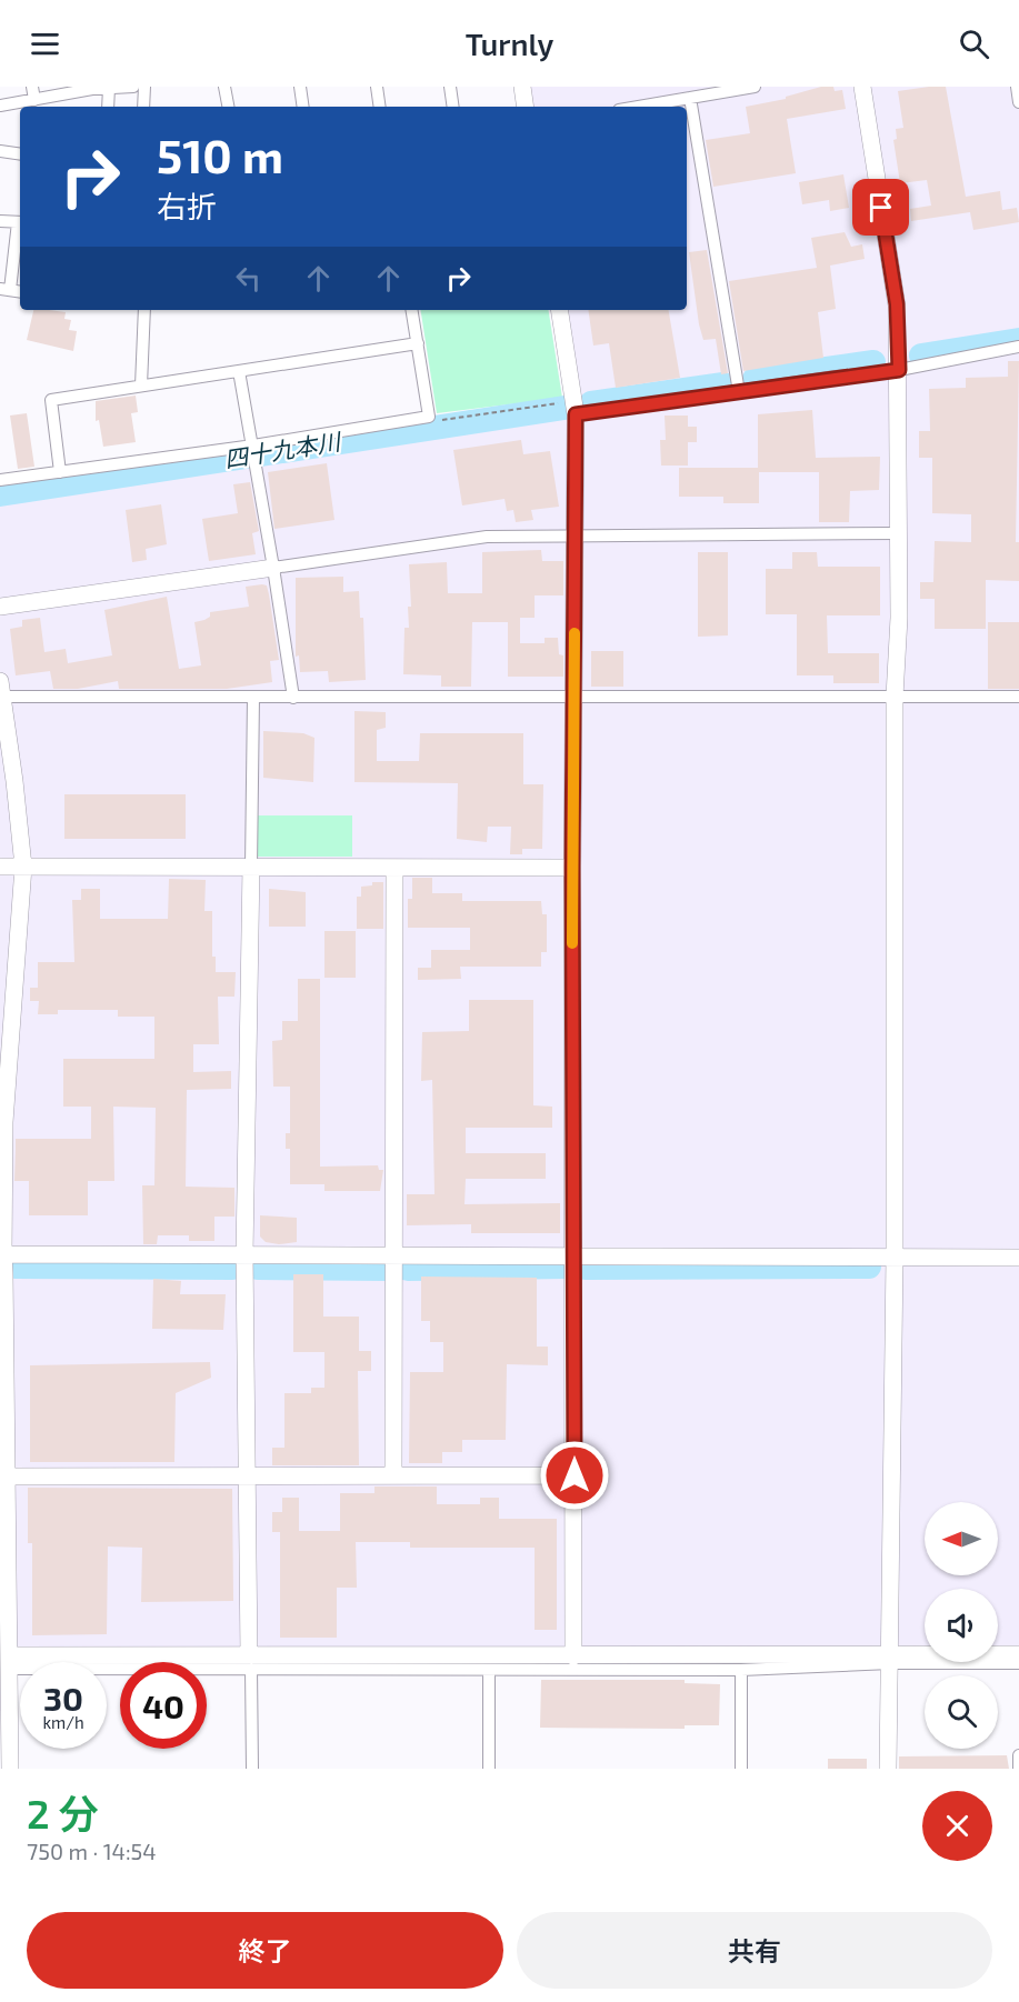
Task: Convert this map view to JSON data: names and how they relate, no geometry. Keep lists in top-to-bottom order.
{
  "water": ["四十九本川"],
  "north": "left",
  "page": {
    "header": "Turnly",
    "turn": ["510 m", "右折"],
    "speed": "30 km/h",
    "limit": "40",
    "heading": ["2 分", "750 m · 14:54"],
    "buttons": ["終了", "共有"]
  }
}
